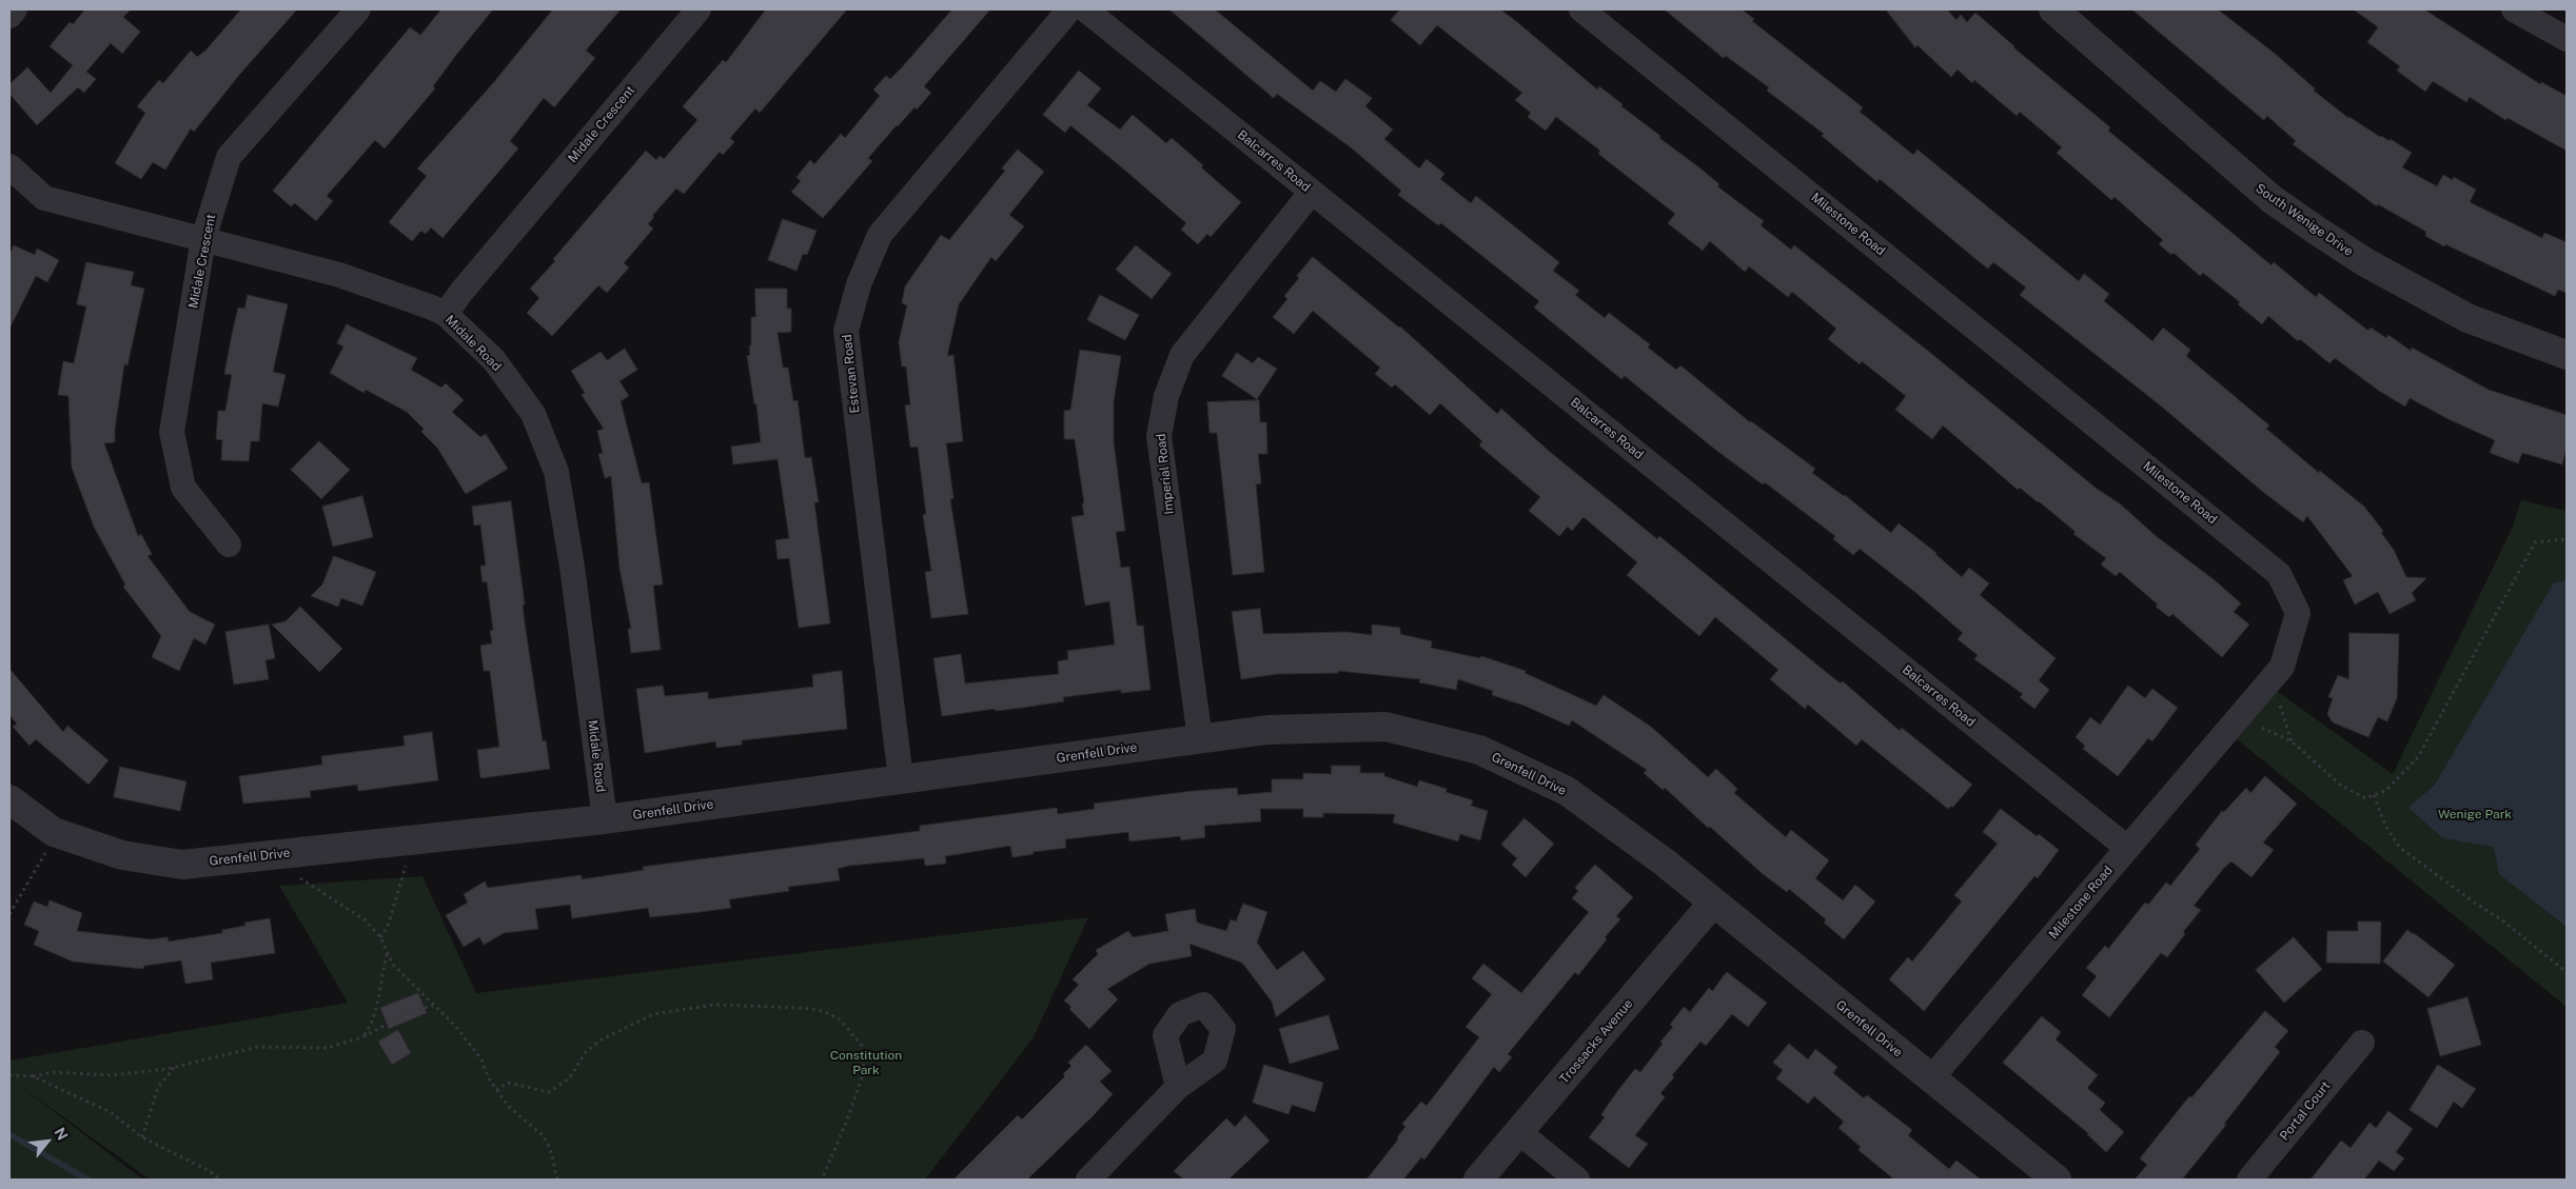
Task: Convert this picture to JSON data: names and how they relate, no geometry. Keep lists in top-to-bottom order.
{
  "streets": {
    "street": [
      "Midale Crescent",
      "Balcarres Road",
      "South Wenige Drive",
      "Milestone Road",
      "Midale Road",
      "Estevan Road",
      "Imperial Road",
      "Grenfell Drive",
      "Trossacks Avenue",
      "Portal Court"
    ]
  },
  "crossings": [
    ["Midale Crescent", "Midale Road"],
    ["Balcarres Road", "Milestone Road"],
    ["Balcarres Road", "Imperial Road"],
    ["Milestone Road", "Grenfell Drive"],
    ["Midale Road", "Grenfell Drive"],
    ["Estevan Road", "Grenfell Drive"],
    ["Imperial Road", "Grenfell Drive"],
    ["Grenfell Drive", "Trossacks Avenue"]
  ],
  "parks": ["Wenige Park", "Constitution Park"],
  "north": "top right"
}
